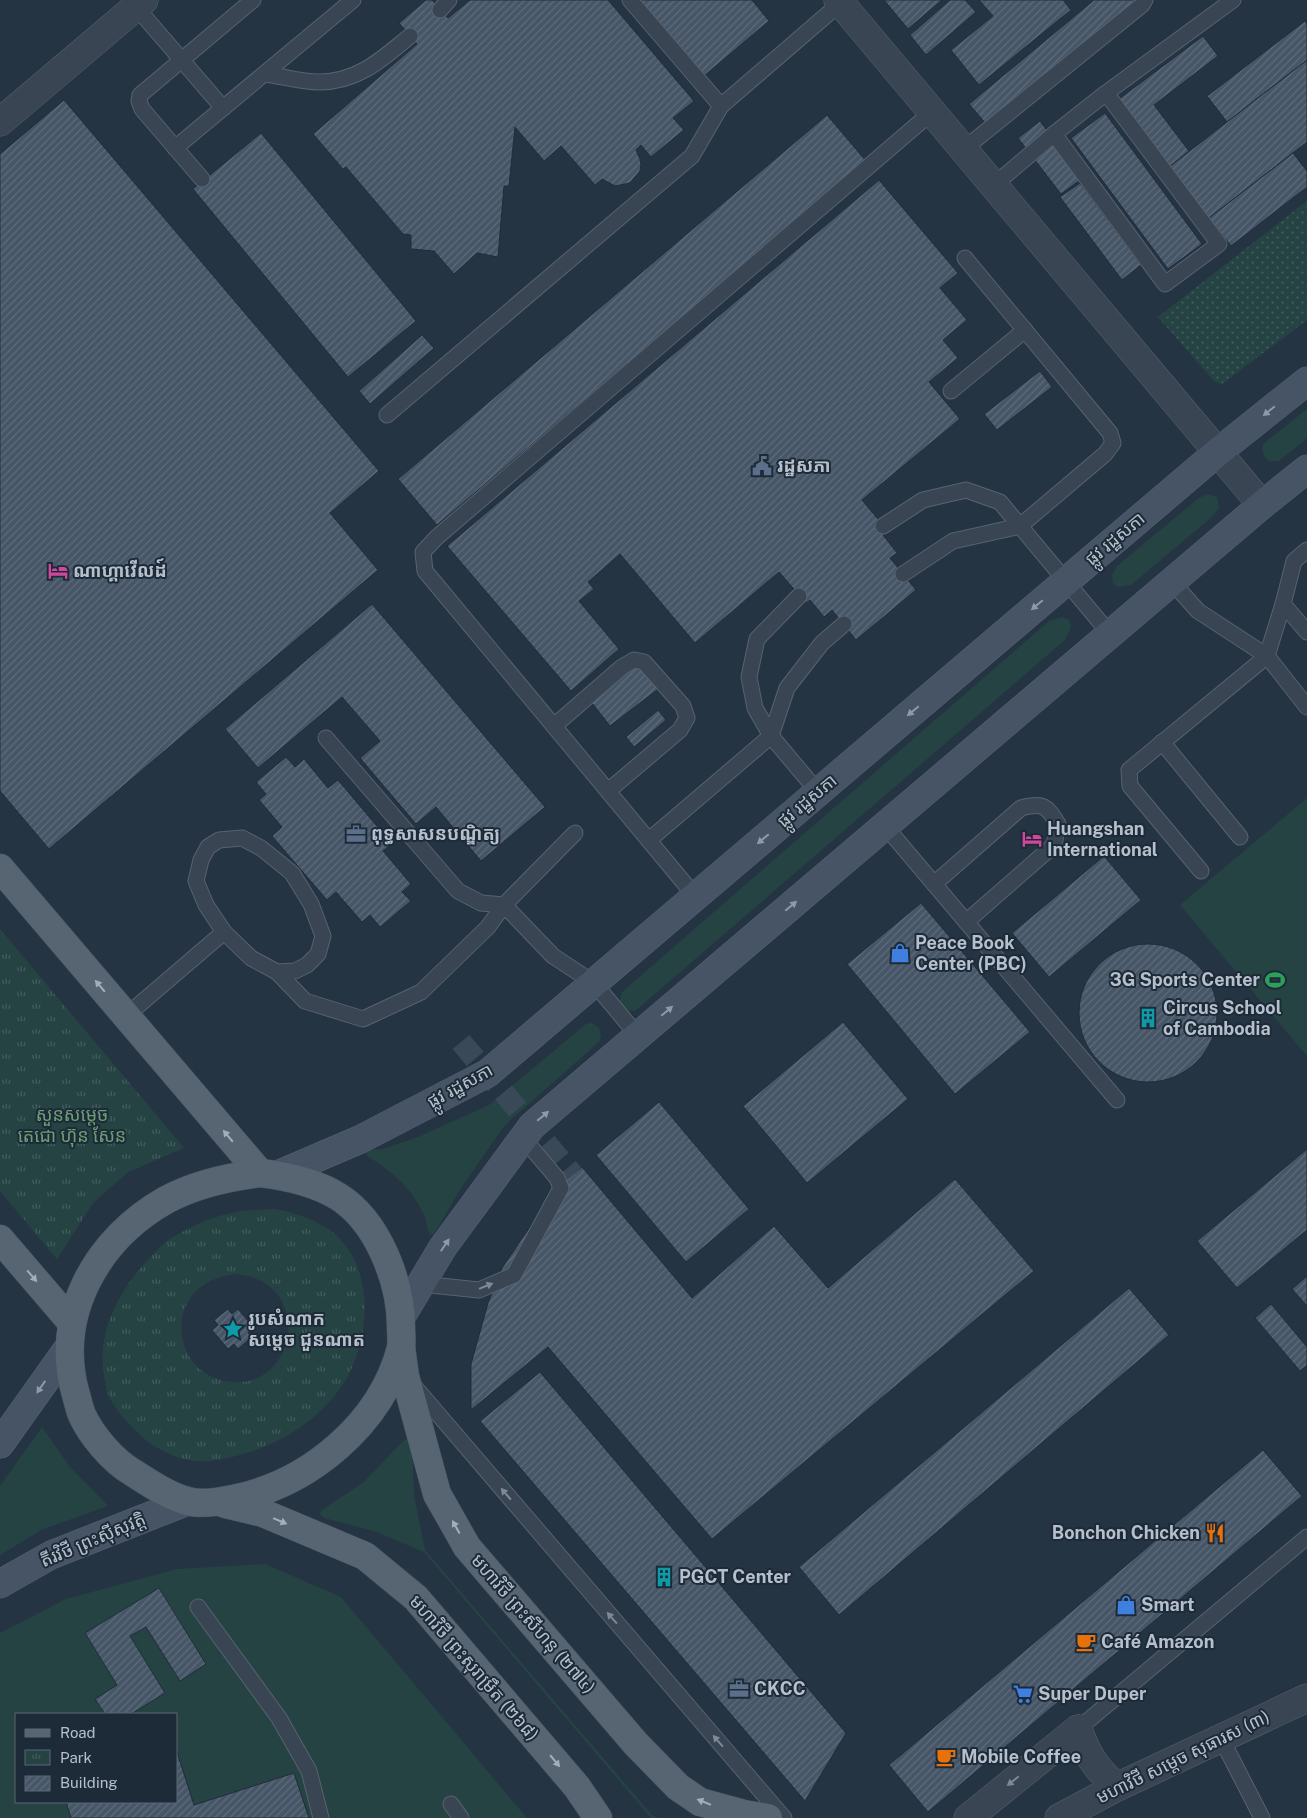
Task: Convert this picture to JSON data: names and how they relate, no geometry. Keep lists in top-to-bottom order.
{
  "streets": {
    "main road": [
      "ផ្លូវ រដ្ឋសភា",
      "តីរវិថី ព្រះស៊ីសុវត្តិ",
      "មហាវិថី ព្រះសីហនុ (២៧៤)",
      "មហាវិថី ព្រះសុរាម្រឹត (២៦៨)"
    ],
    "street": ["មហាវិថី សម្តេច សុធារស (៣)"]
  },
  "crossings": [
    ["ផ្លូវ រដ្ឋសភា", "មហាវិថី ព្រះសីហនុ (២៧៤)"]
  ],
  "one_way": ["មហាវិថី ព្រះសីហនុ (២៧៤)", "មហាវិថី ព្រះសុរាម្រឹត (២៦៨)"],
  "parks": ["សួនសម្តេច តេជោ ហ៊ុន សែន"],
  "places": {
    "public building": ["រដ្ឋសភា"],
    "hotel": ["ណាហ្គាវើលដ៍", "Huangshan International"],
    "office": ["ពុទ្ធសាសនបណ្ឌិត្យ", "CKCC"],
    "shop": ["Peace Book Center (PBC)", "Smart"],
    "sports": ["3G Sports Center"],
    "building": ["Circus School of Cambodia", "PGCT Center"],
    "place": ["រូបសំណាក សម្ដេច ជួនណាត"],
    "restaurant": ["Bonchon Chicken"],
    "cafe": ["Café Amazon", "Mobile Coffee"],
    "supermarket": ["Super Duper"]
  },
  "legend": ["Road", "Park", "Building"]
}
